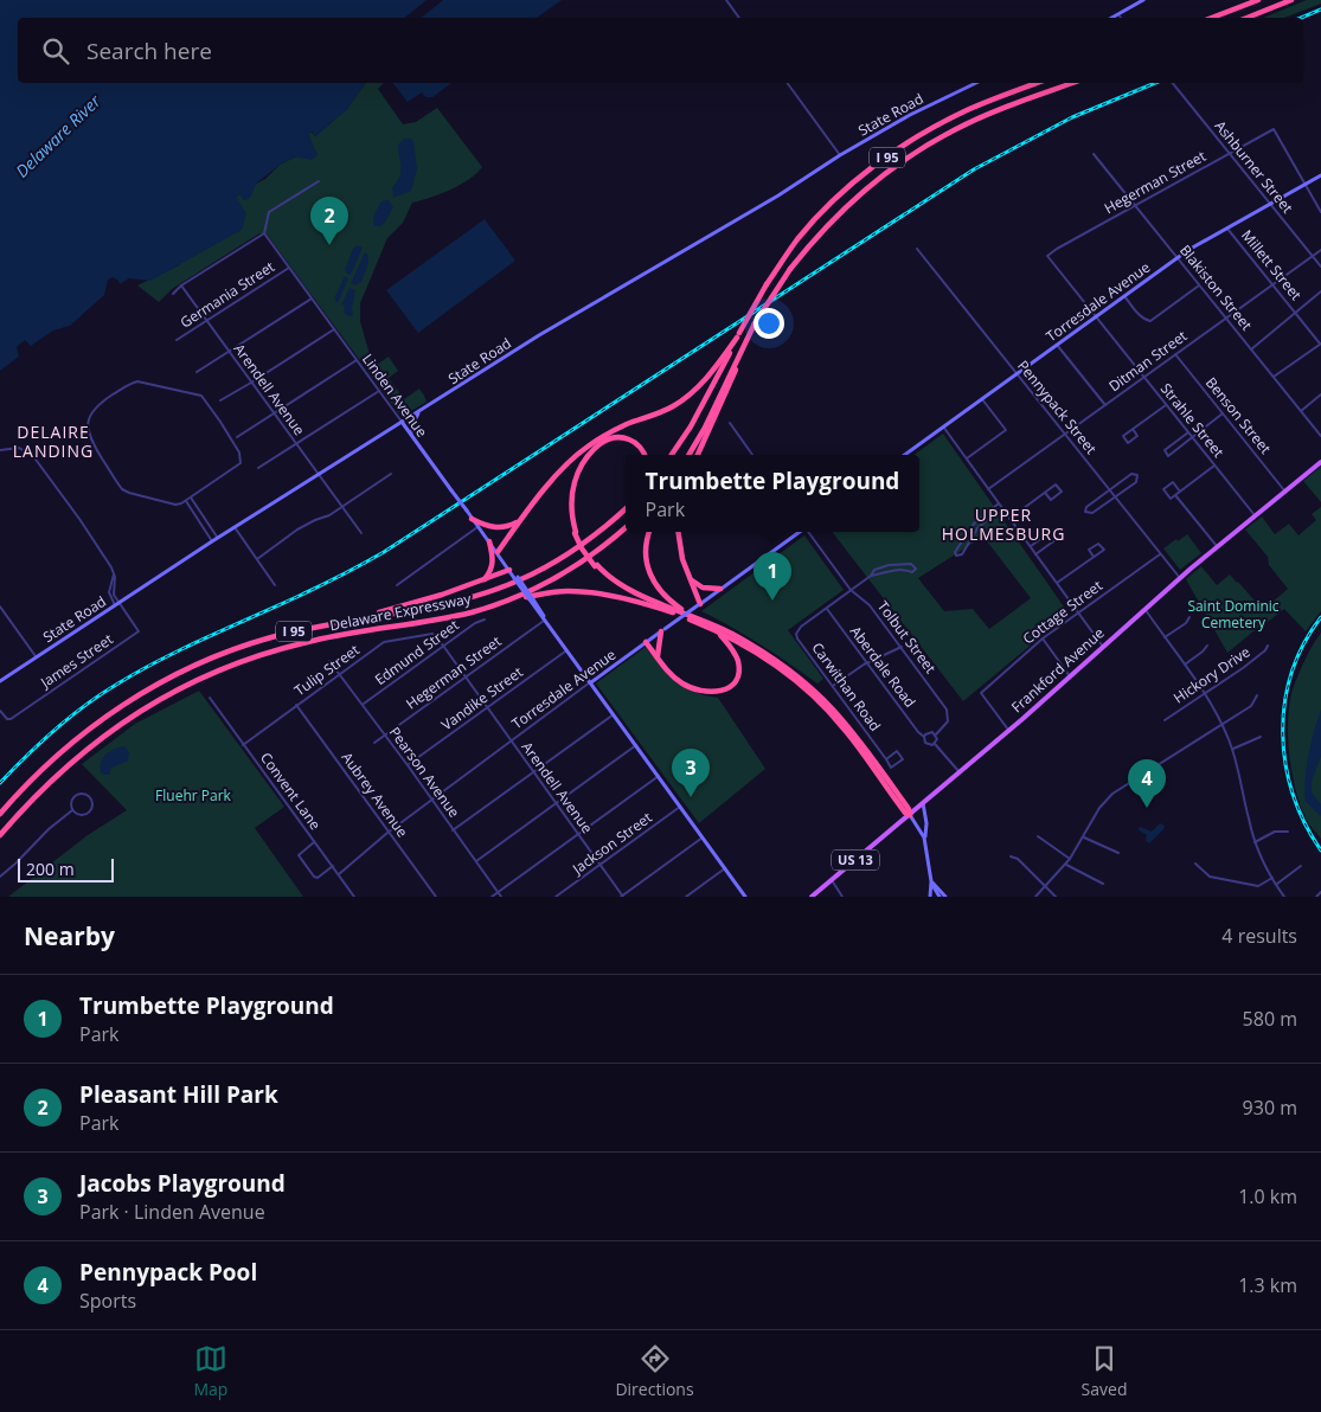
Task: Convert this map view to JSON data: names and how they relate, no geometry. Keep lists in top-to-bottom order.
{
  "streets": {
    "highway": ["I 95", "Delaware Expressway"],
    "main road": [
      "State Road",
      "Torresdale Avenue",
      "Linden Avenue",
      "Frankford Avenue",
      "US 13"
    ],
    "street": [
      "Ashburner Street",
      "Hegerman Street",
      "Millett Street",
      "Blakiston Street",
      "Germania Street",
      "Ditman Street",
      "Arendell Avenue",
      "Pennypack Street",
      "Benson Street",
      "Strahle Street",
      "Cottage Street",
      "Tolbut Street",
      "Edmund Street",
      "James Street",
      "Aberdale Road",
      "Tulip Street",
      "Hickory Drive",
      "Carwithan Road",
      "Vandike Street",
      "Pearson Avenue",
      "Convent Lane",
      "Aubrey Avenue",
      "Jackson Street"
    ]
  },
  "crossings": [
    ["State Road", "Arendell Avenue"],
    ["State Road", "Linden Avenue"],
    ["State Road", "James Street"],
    ["Ashburner Street", "Hegerman Street"],
    ["Ashburner Street", "Torresdale Avenue"],
    ["Ashburner Street", "Ditman Street"],
    ["Hegerman Street", "Blakiston Street"],
    ["Hegerman Street", "Torresdale Avenue"],
    ["Hegerman Street", "Arendell Avenue"],
    ["Hegerman Street", "Linden Avenue"],
    ["Hegerman Street", "Strahle Street"],
    ["Hegerman Street", "Pearson Avenue"],
    ["Millett Street", "Torresdale Avenue"],
    ["Millett Street", "Ditman Street"],
    ["Blakiston Street", "Torresdale Avenue"],
    ["Blakiston Street", "Ditman Street"],
    ["Germania Street", "Arendell Avenue"],
    ["Germania Street", "Linden Avenue"],
    ["Torresdale Avenue", "Arendell Avenue"],
    ["Torresdale Avenue", "Linden Avenue"],
    ["Torresdale Avenue", "Pennypack Street"],
    ["Torresdale Avenue", "Strahle Street"],
    ["Torresdale Avenue", "Pearson Avenue"],
    ["Torresdale Avenue", "Convent Lane"],
    ["Torresdale Avenue", "Aubrey Avenue"],
    ["Ditman Street", "Pennypack Street"],
    ["Ditman Street", "Benson Street"],
    ["Ditman Street", "Strahle Street"],
    ["Arendell Avenue", "Edmund Street"],
    ["Arendell Avenue", "Tulip Street"],
    ["Arendell Avenue", "Vandike Street"],
    ["Arendell Avenue", "Jackson Street"],
    ["Linden Avenue", "Vandike Street"],
    ["Linden Avenue", "Jackson Street"],
    ["Pennypack Street", "Cottage Street"],
    ["Pennypack Street", "Frankford Avenue"],
    ["Benson Street", "Frankford Avenue"],
    ["Strahle Street", "Frankford Avenue"],
    ["Cottage Street", "Frankford Avenue"],
    ["Tolbut Street", "Aberdale Road"],
    ["Edmund Street", "Pearson Avenue"],
    ["Aberdale Road", "Carwithan Road"],
    ["Tulip Street", "Pearson Avenue"],
    ["Tulip Street", "Convent Lane"],
    ["Tulip Street", "Aubrey Avenue"],
    ["Vandike Street", "Pearson Avenue"]
  ],
  "districts": ["DELAIRE LANDING", "UPPER HOLMESBURG"],
  "water": ["Delaware River"],
  "parks": ["Saint Dominic Cemetery", "Fluehr Park"],
  "scale_bar": "200 m",
  "page": {
    "search": "Search here",
    "pins": [
      "2",
      "1",
      "3",
      "4"
    ],
    "popup": ["Trumbette Playground", "Park"],
    "scale": "200 m",
    "heading": ["Nearby", "4 results"],
    "list": [
      {
        "mark": "1",
        "name": "Trumbette Playground",
        "note": "Park",
        "value": "580 m"
      },
      {
        "mark": "2",
        "name": "Pleasant Hill Park",
        "note": "Park",
        "value": "930 m"
      },
      {
        "mark": "3",
        "name": "Jacobs Playground",
        "note": "Park · Linden Avenue",
        "value": "1.0 km"
      },
      {
        "mark": "4",
        "name": "Pennypack Pool",
        "note": "Sports",
        "value": "1.3 km"
      }
    ],
    "nav": ["Map", "Directions", "Saved"]
  }
}
